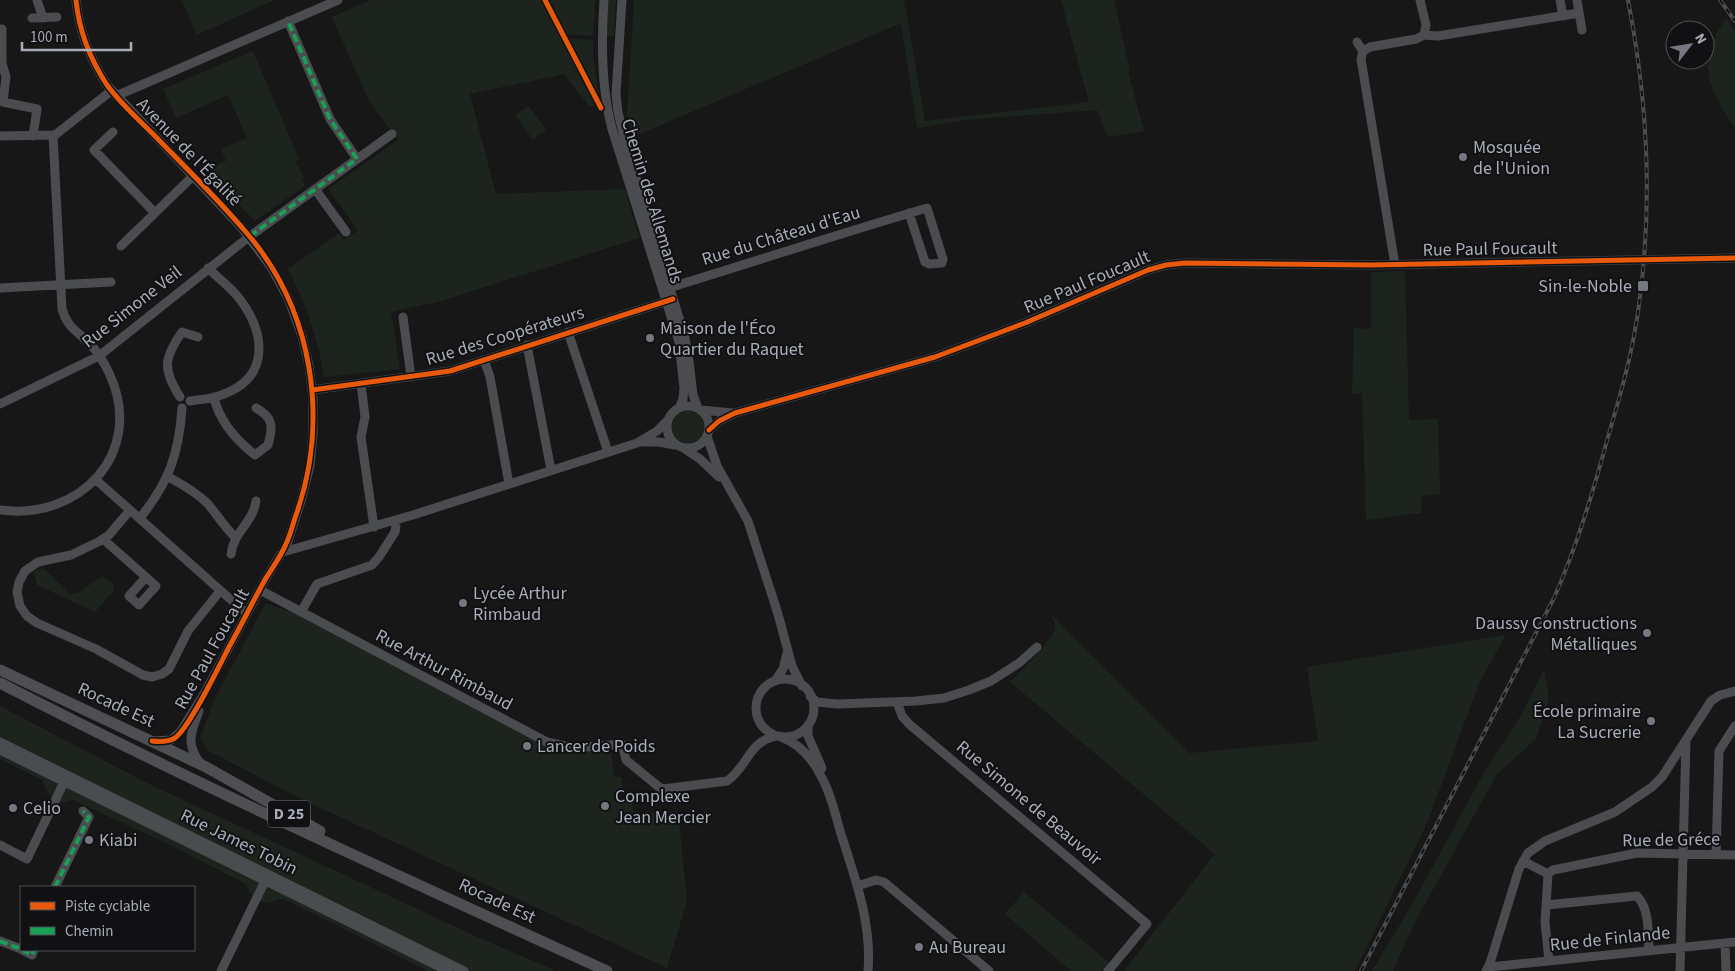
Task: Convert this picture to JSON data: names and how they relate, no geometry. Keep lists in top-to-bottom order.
{
  "streets": {
    "main road": ["Rocade Est", "D 25"],
    "street": [
      "Avenue de l'Égalité",
      "Chemin des Allemands",
      "Rue du Château d'Eau",
      "Rue Paul Foucault",
      "Rue Simone Veil",
      "Rue des Coopérateurs",
      "Rue Arthur Rimbaud",
      "Rue Simone de Beauvoir",
      "Rue de Gréce",
      "Rue James Tobin",
      "Rue de Finlande"
    ]
  },
  "crossings": [
    ["Avenue de l'Égalité", "Rue Paul Foucault"],
    ["Avenue de l'Égalité", "Rue Simone Veil"],
    ["Avenue de l'Égalité", "Rue des Coopérateurs"],
    ["Chemin des Allemands", "Rue du Château d'Eau"],
    ["Chemin des Allemands", "Rue Paul Foucault"],
    ["Chemin des Allemands", "Rue des Coopérateurs"],
    ["Rue Paul Foucault", "Rue Arthur Rimbaud"],
    ["Rue Paul Foucault", "Rocade Est"]
  ],
  "places": {
    "other": [
      "Mosquée de l'Union",
      "Maison de l'Éco Quartier du Raquet",
      "Lycée Arthur Rimbaud",
      "Daussy Constructions Métalliques",
      "École primaire La Sucrerie",
      "Lancer de Poids",
      "Complexe Jean Mercier",
      "Celio",
      "Kiabi",
      "Au Bureau"
    ],
    "transit": ["Sin-le-Noble"]
  },
  "legend": ["Piste cyclable", "Chemin"],
  "scale_bar": "100 m",
  "north": "top right"
}
